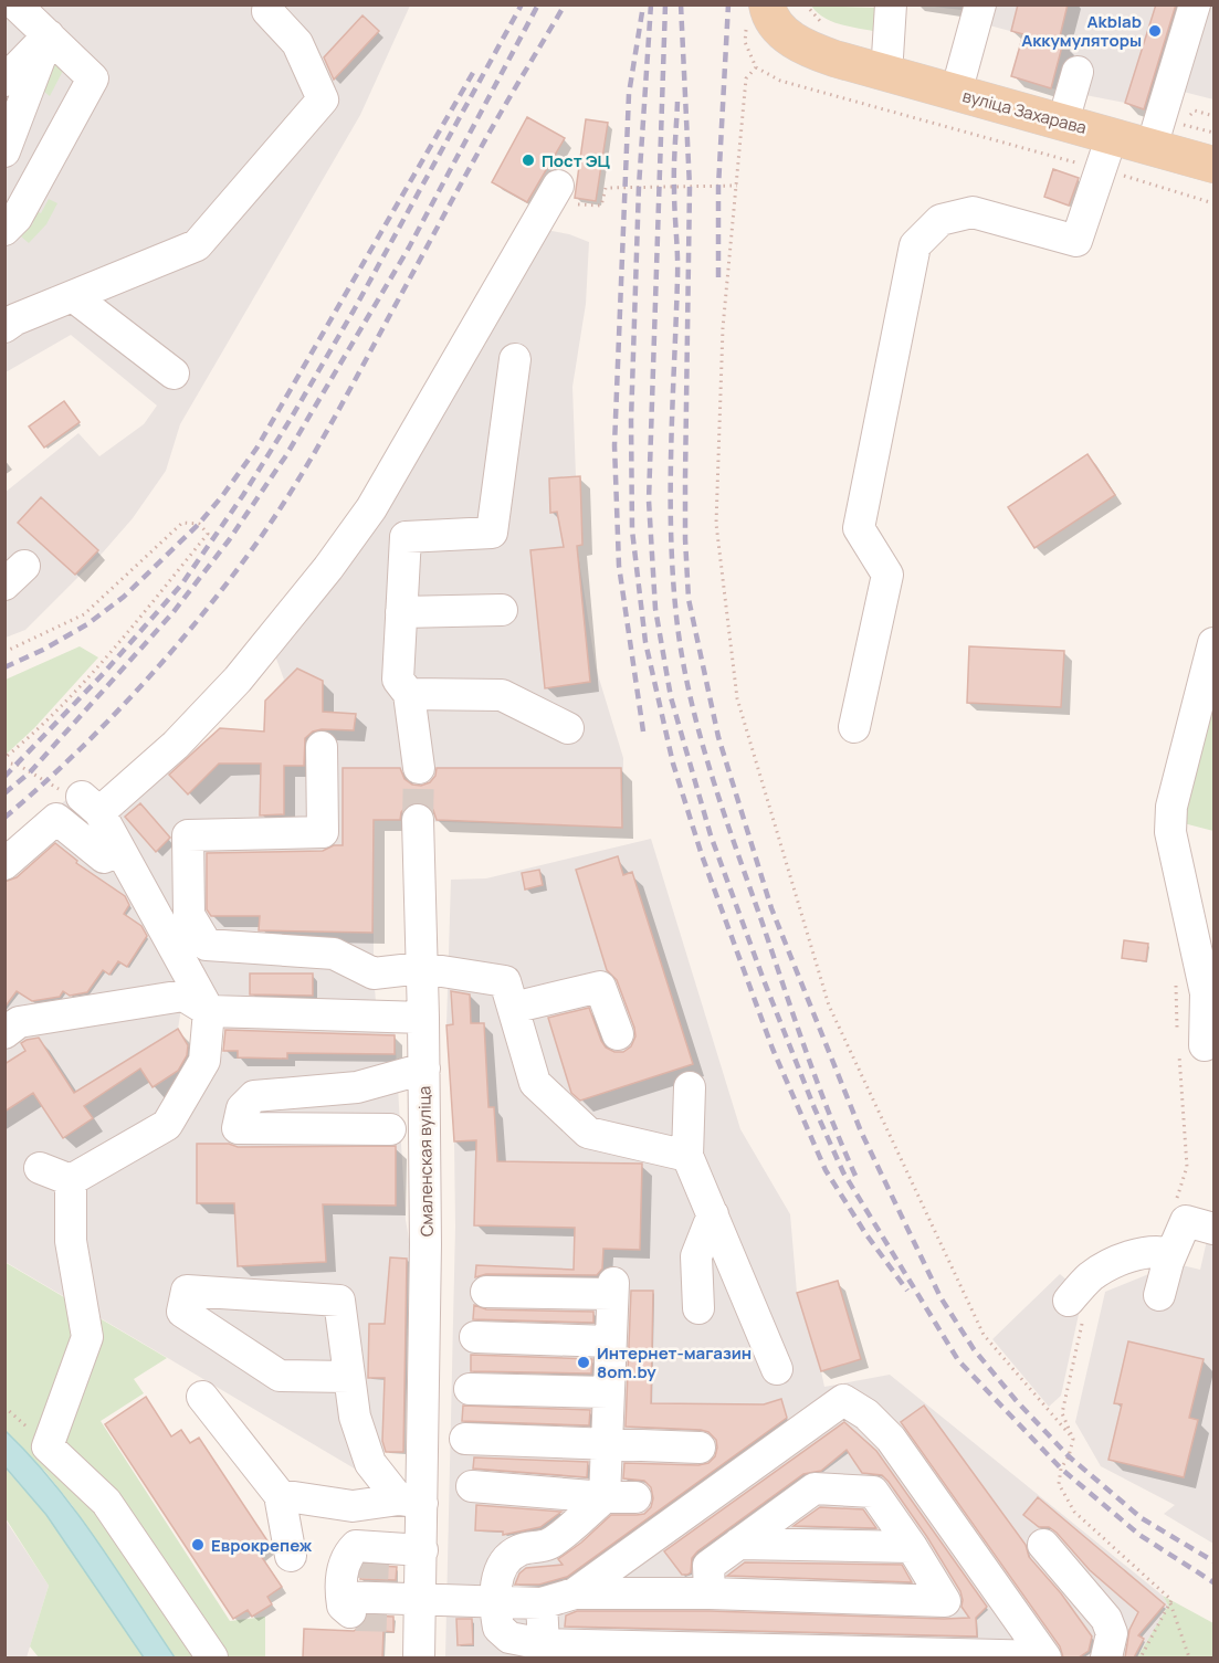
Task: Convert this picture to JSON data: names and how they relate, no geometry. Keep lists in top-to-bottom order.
{
  "streets": {
    "main road": ["вуліца Захарава"],
    "street": ["Смаленская вуліца"]
  },
  "places": [
    "Akblab Аккумуляторы",
    "Пост ЭЦ",
    "Интернет-магазин 8om.by",
    "Еврокрепеж"
  ]
}
